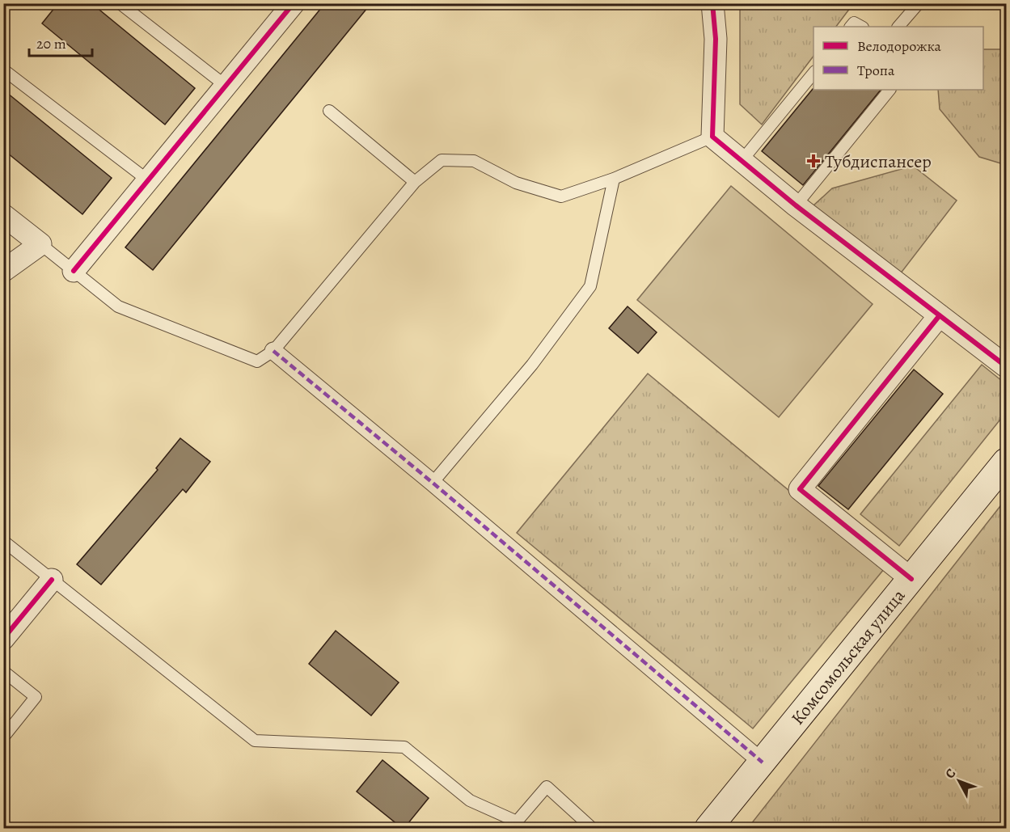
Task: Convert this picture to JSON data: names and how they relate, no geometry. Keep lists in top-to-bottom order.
{
  "streets": {
    "main road": ["Комсомольская улица"]
  },
  "places": {
    "health": ["Тубдиспансер"]
  },
  "legend": ["Велодорожка", "Тропа"],
  "scale_bar": "20 m",
  "north": "top left"
}
